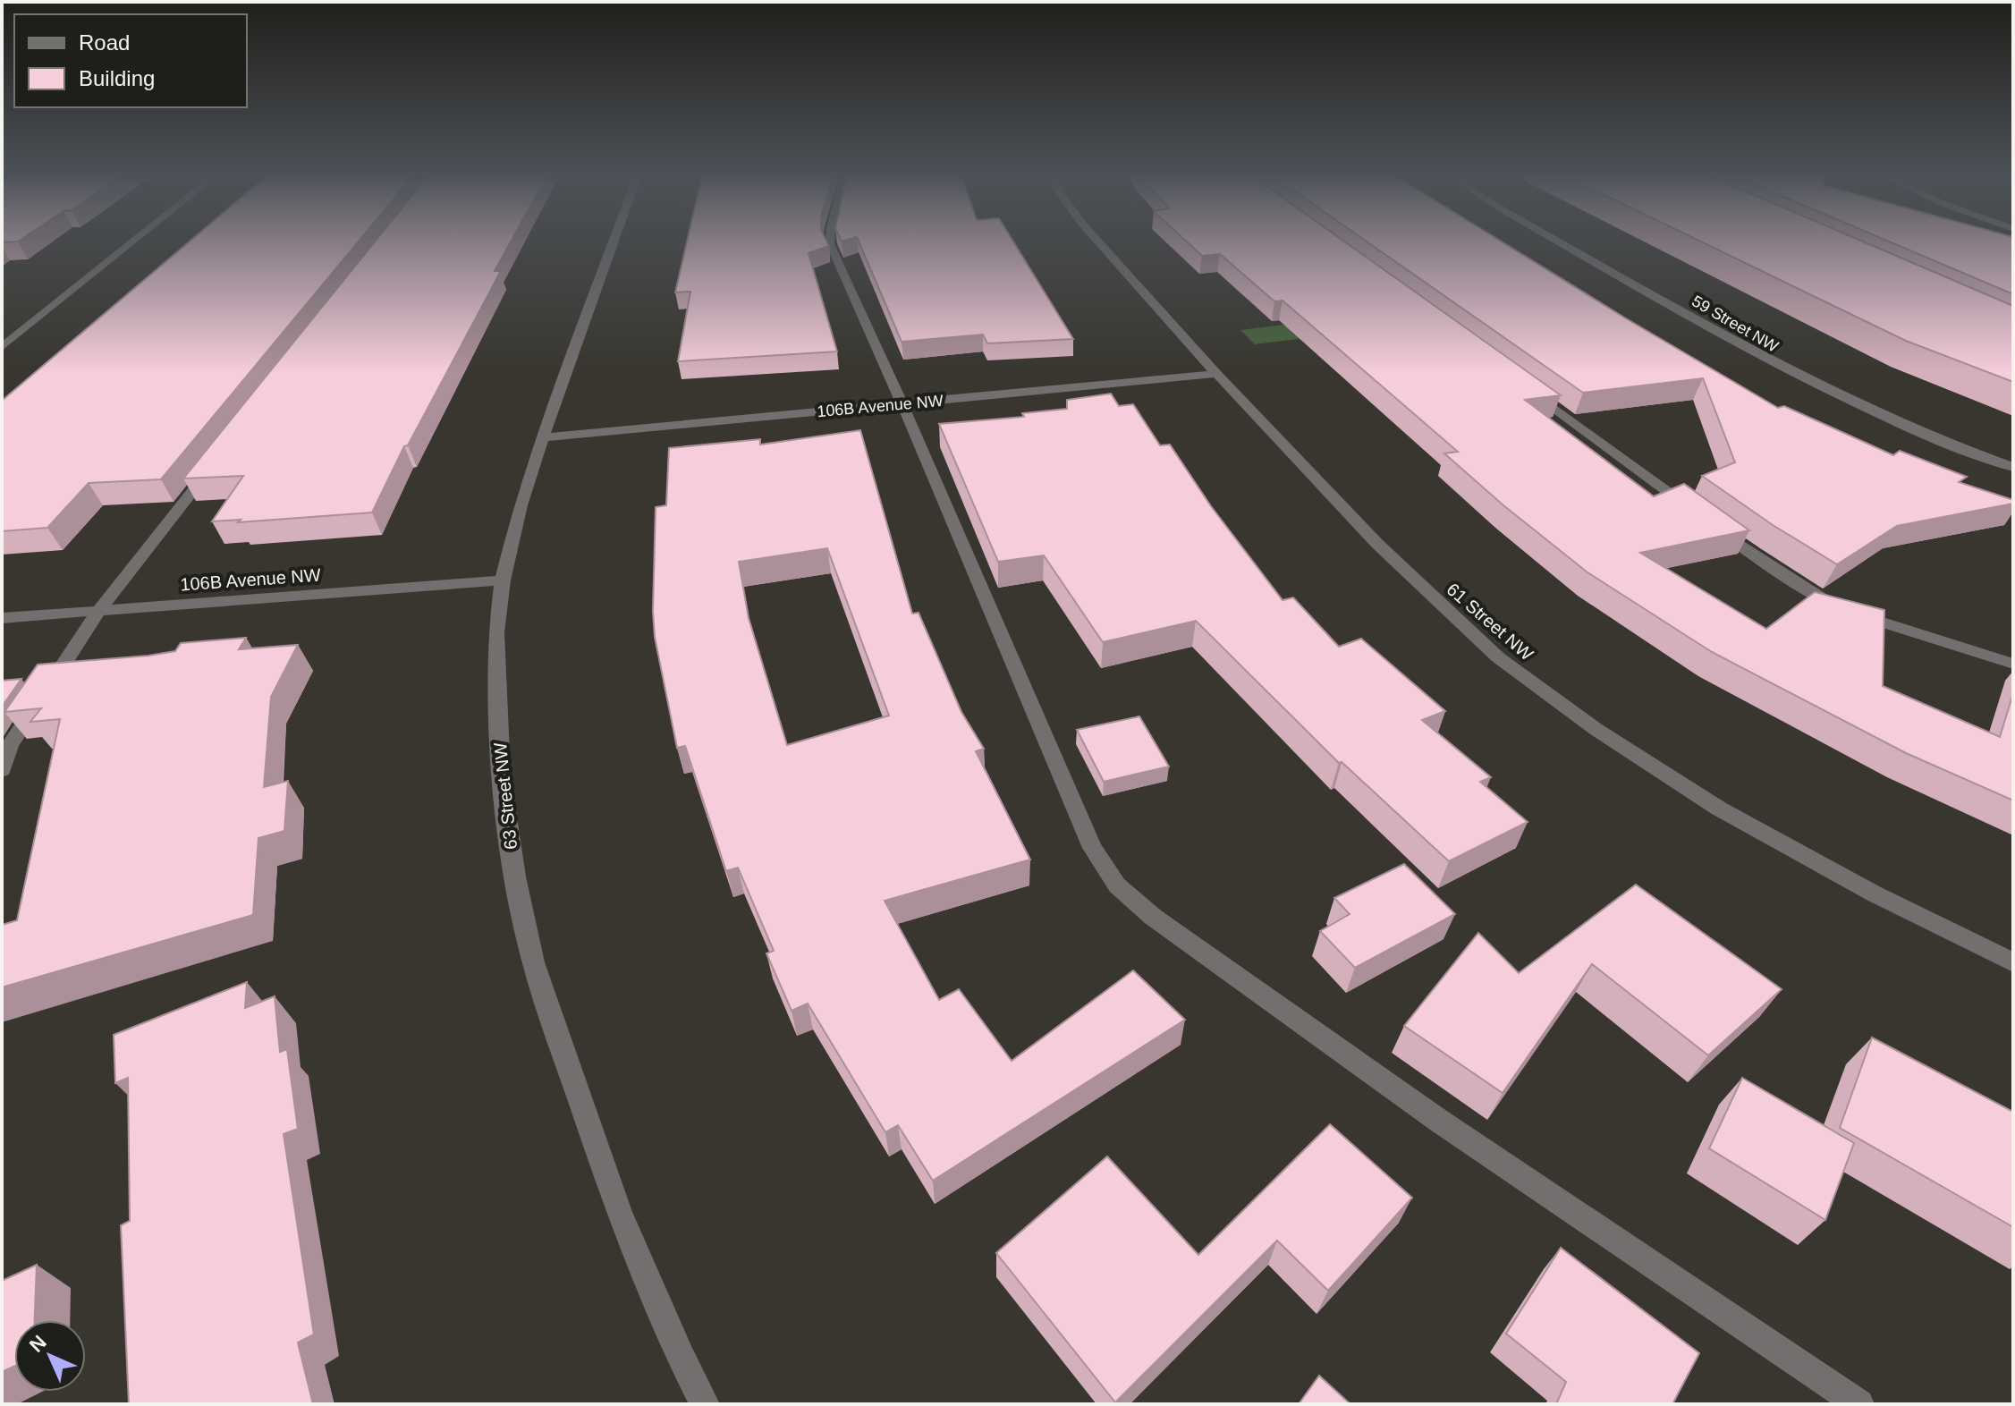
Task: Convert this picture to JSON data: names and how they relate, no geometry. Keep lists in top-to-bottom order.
{
  "streets": {
    "street": [
      "59 Street NW",
      "106B Avenue NW",
      "61 Street NW",
      "63 Street NW"
    ]
  },
  "crossings": [
    ["106B Avenue NW", "61 Street NW"],
    ["106B Avenue NW", "63 Street NW"]
  ],
  "legend": ["Road", "Building"],
  "north": "top left"
}
